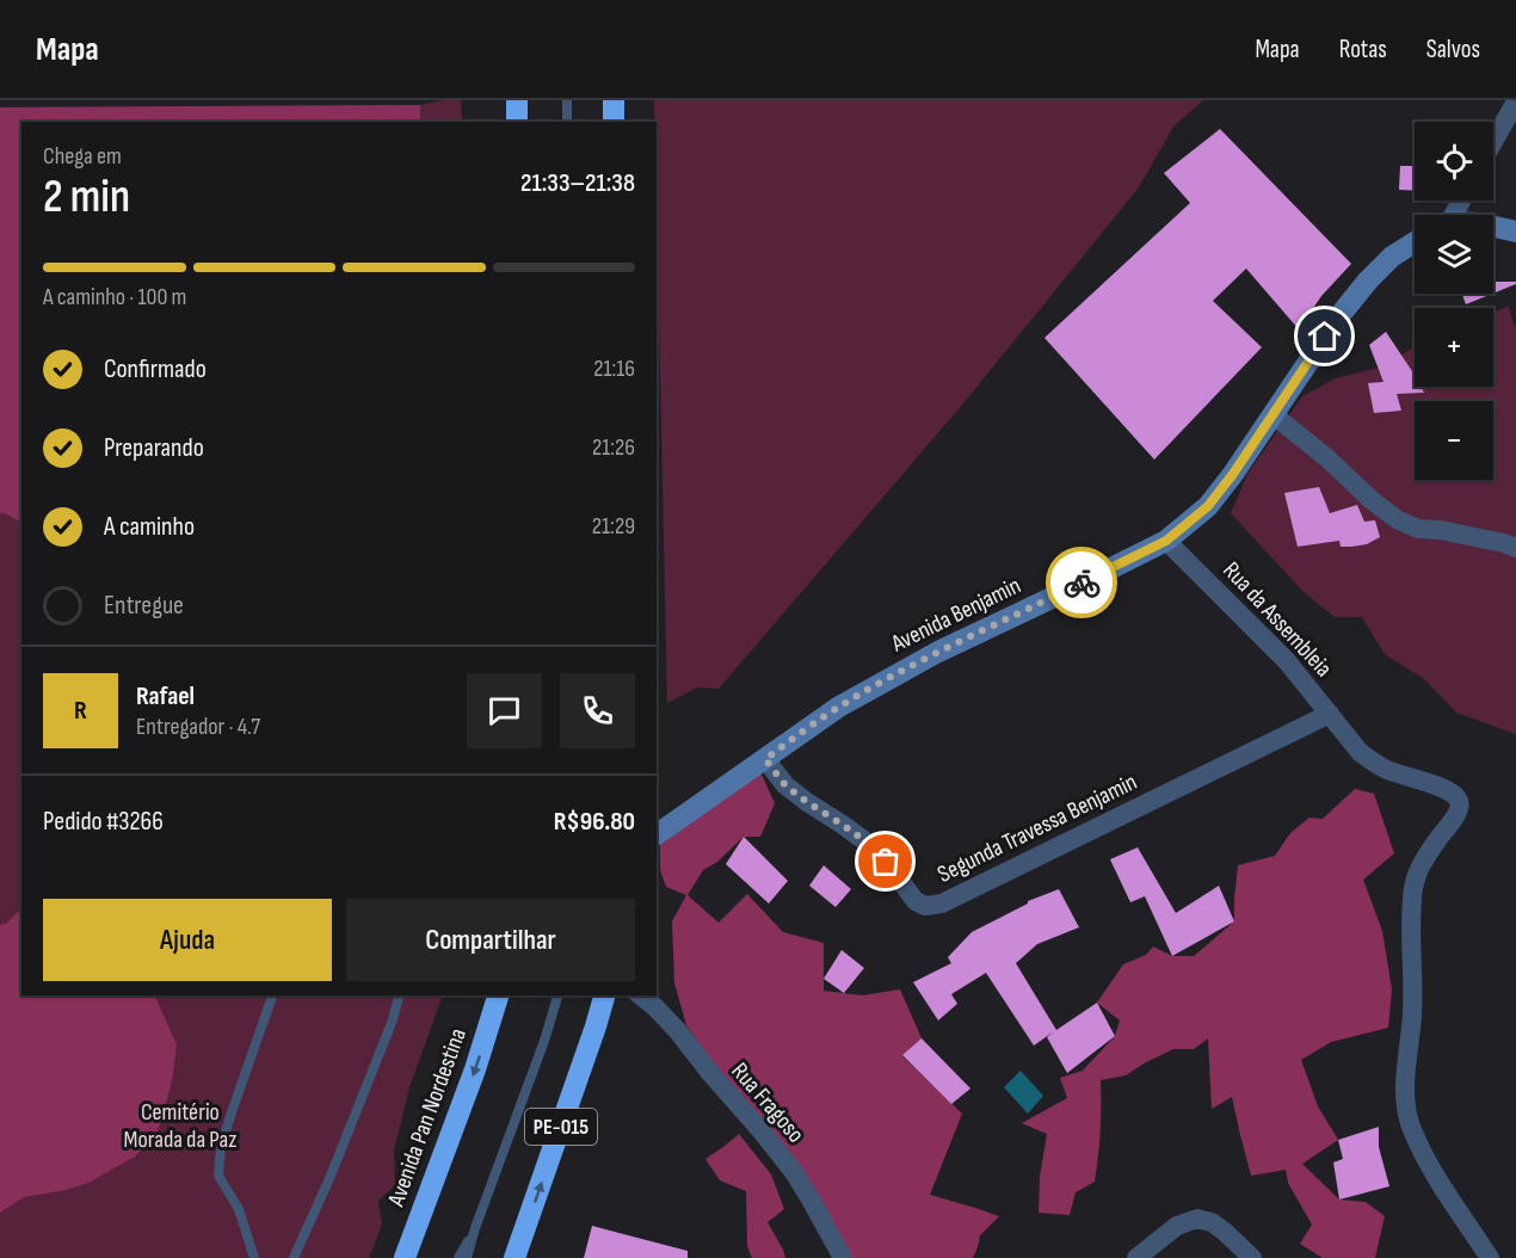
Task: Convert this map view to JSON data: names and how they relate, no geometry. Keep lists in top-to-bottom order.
{
  "streets": {
    "highway": ["Avenida Pan Nordestina", "PE-015"],
    "street": [
      "Avenida Benjamin",
      "Rua da Assembleia",
      "Segunda Travessa Benjamin",
      "Rua Fragoso"
    ]
  },
  "crossings": [
    ["Avenida Benjamin", "Rua da Assembleia"],
    ["Avenida Benjamin", "Segunda Travessa Benjamin"],
    ["Rua da Assembleia", "Segunda Travessa Benjamin"]
  ],
  "parks": ["Cemitério Morada da Paz"],
  "page": {
    "header": "Mapa",
    "nav": ["Mapa", "Rotas", "Salvos"],
    "map_buttons": ["+", "−"],
    "heading": ["2 min", "Chega em", "21:33–21:38"],
    "panel": [
      "Rafael",
      "Entregador · 4.7",
      "Pedido #3266",
      "R$96.80"
    ],
    "bar": "A caminho · 100 m",
    "list": [
      ["Confirmado", "21:16"],
      ["Preparando", "21:26"],
      ["A caminho", "21:29"],
      "Entregue"
    ],
    "round": "R",
    "buttons": ["Ajuda", "Compartilhar"]
  }
}
